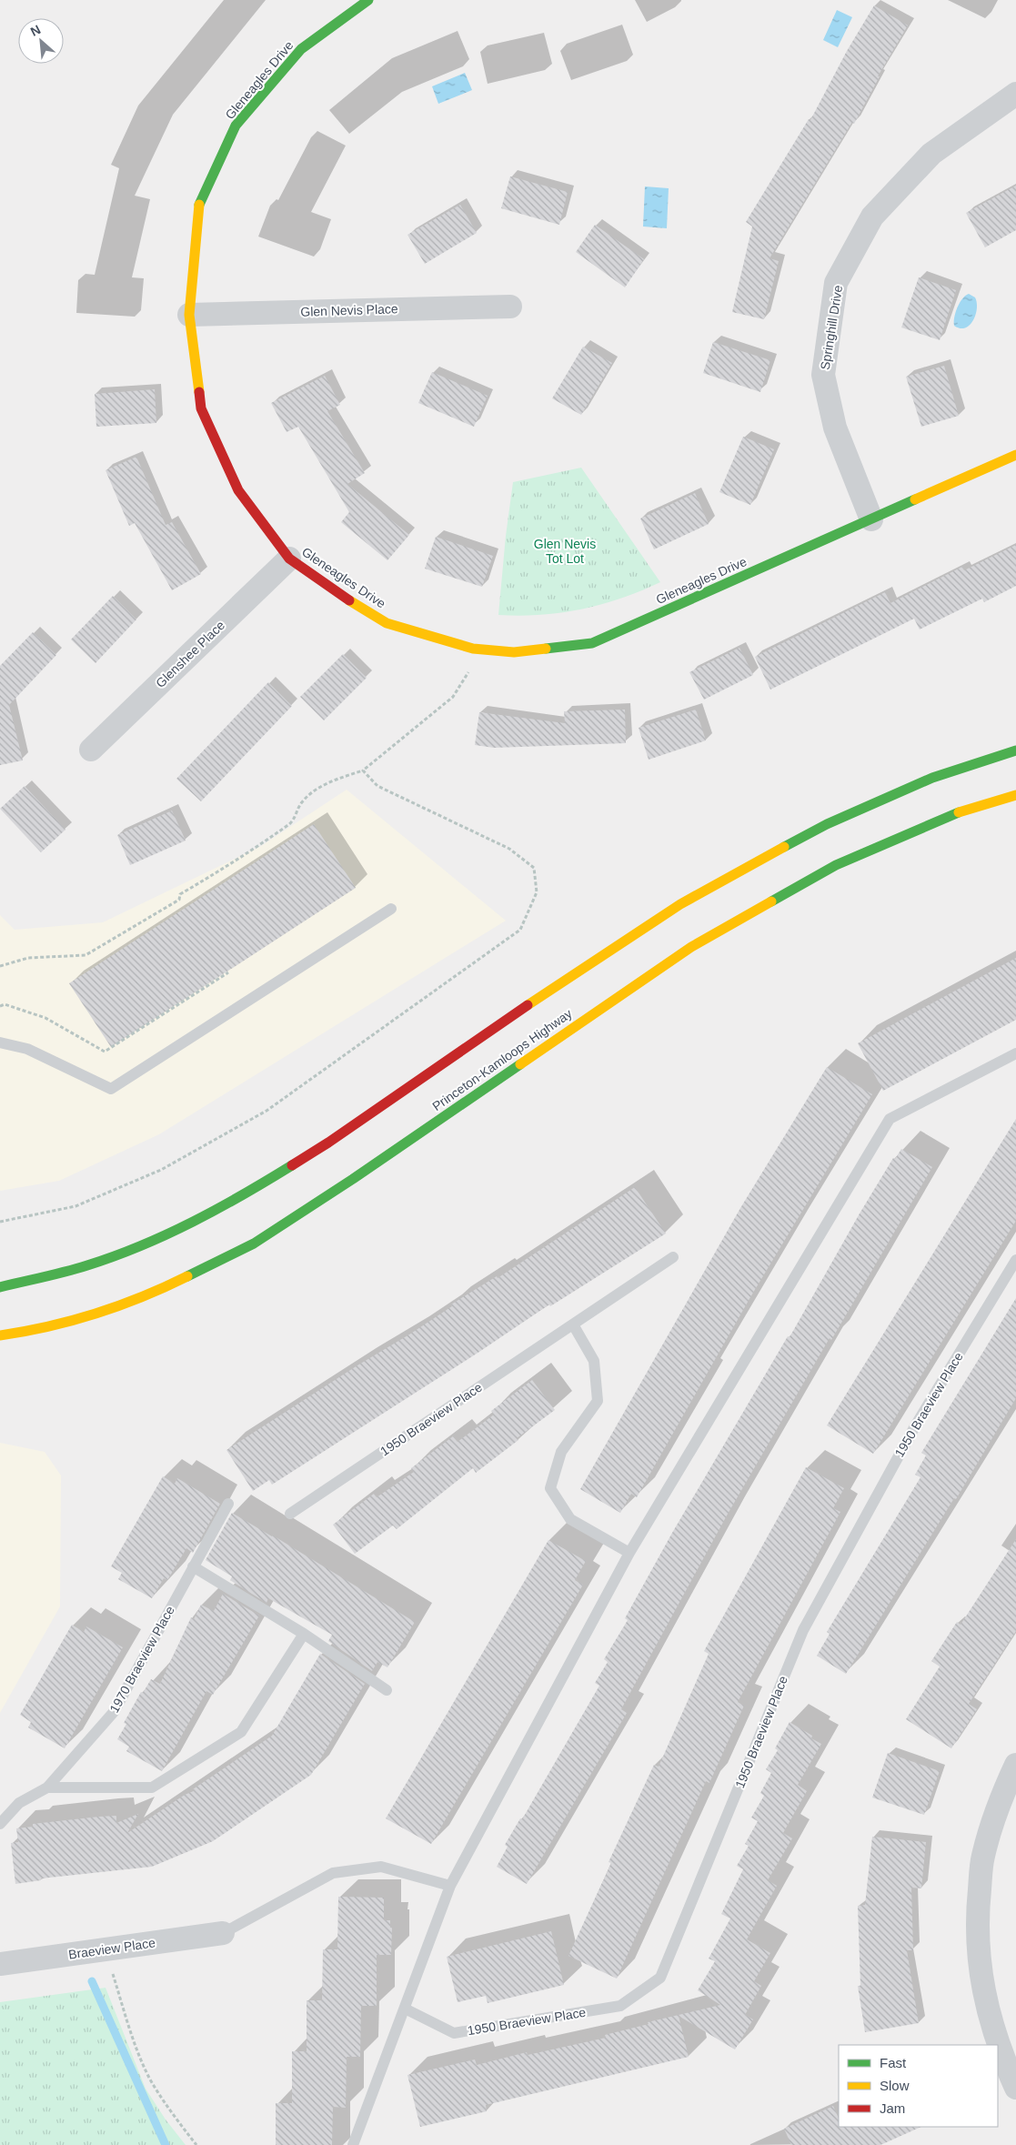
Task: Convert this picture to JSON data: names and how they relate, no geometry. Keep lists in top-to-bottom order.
{
  "streets": {
    "main road": ["Gleneagles Drive", "Princeton-Kamloops Highway"],
    "street": [
      "Glen Nevis Place",
      "Springhill Drive",
      "Glenshee Place",
      "Braeview Place"
    ],
    "lane": ["1950 Braeview Place", "1970 Braeview Place"]
  },
  "crossings": [
    ["Gleneagles Drive", "Glen Nevis Place"],
    ["Gleneagles Drive", "Springhill Drive"],
    ["Gleneagles Drive", "Glenshee Place"]
  ],
  "parks": ["Glen Nevis Tot Lot"],
  "legend": ["Fast", "Slow", "Jam"],
  "north": "top left"
}
